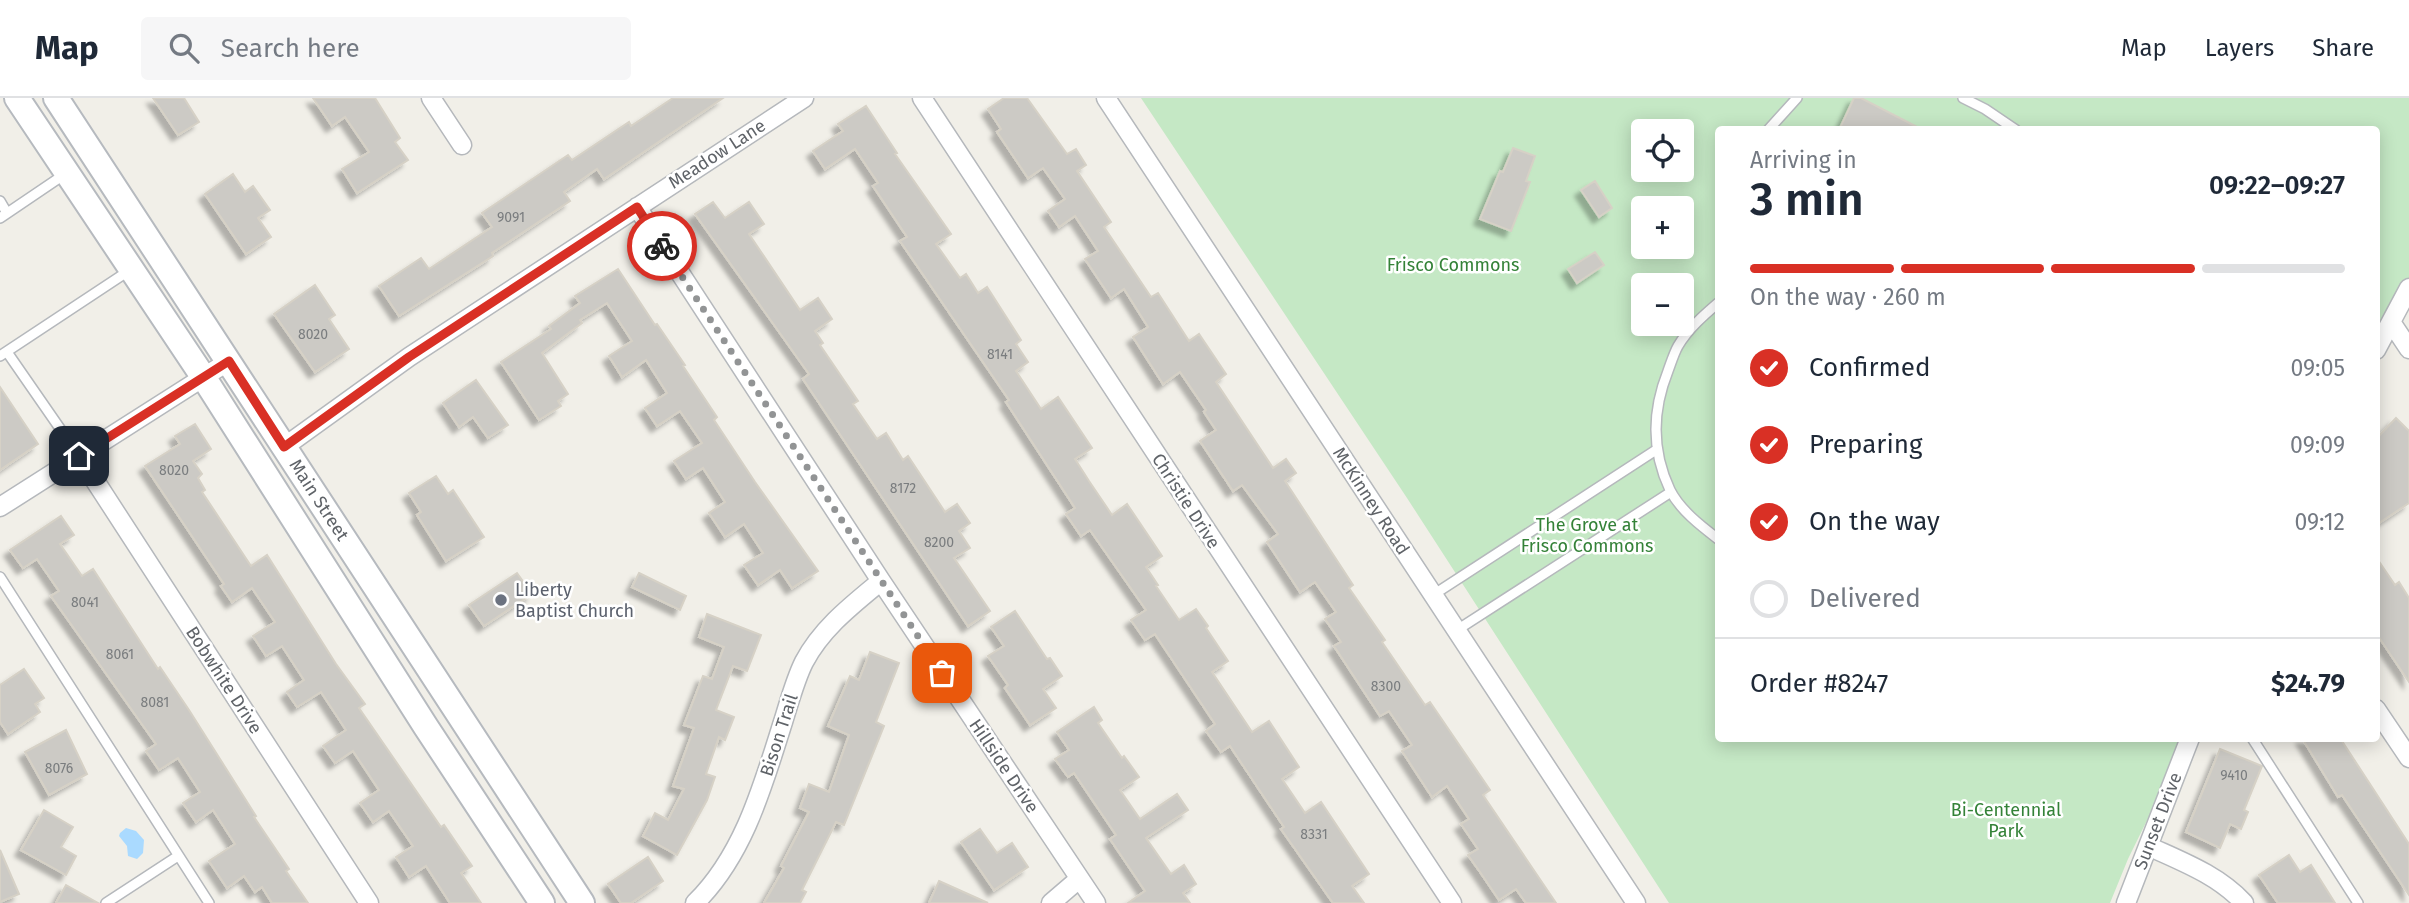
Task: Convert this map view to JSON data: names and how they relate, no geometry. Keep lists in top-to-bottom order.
{
  "streets": {
    "main road": ["Main Street"],
    "street": [
      "Meadow Lane",
      "Christie Drive",
      "McKinney Road",
      "Bobwhite Drive",
      "Bison Trail",
      "Hillside Drive",
      "Sunset Drive"
    ]
  },
  "crossings": [
    ["Meadow Lane", "Main Street"],
    ["Meadow Lane", "Hillside Drive"],
    ["Bison Trail", "Hillside Drive"]
  ],
  "parks": ["Frisco Commons", "The Grove at Frisco Commons", "Bi-Centennial Park"],
  "places": ["Liberty Baptist Church"],
  "house_numbers": [
    "9091",
    "8020",
    "8141",
    "8020",
    "8172",
    "8200",
    "8041",
    "8061",
    "8300",
    "8081",
    "8076",
    "9410",
    "8331"
  ],
  "page": {
    "header": "Map",
    "search": "Search here",
    "nav": ["Map", "Layers", "Share"],
    "map_buttons": ["+", "−"],
    "heading": ["3 min", "Arriving in", "09:22–09:27"],
    "panel": ["Order #8247", "$24.79"],
    "bar": "On the way · 260 m",
    "list": [
      ["Confirmed", "09:05"],
      ["Preparing", "09:09"],
      ["On the way", "09:12"],
      "Delivered"
    ]
  }
}
